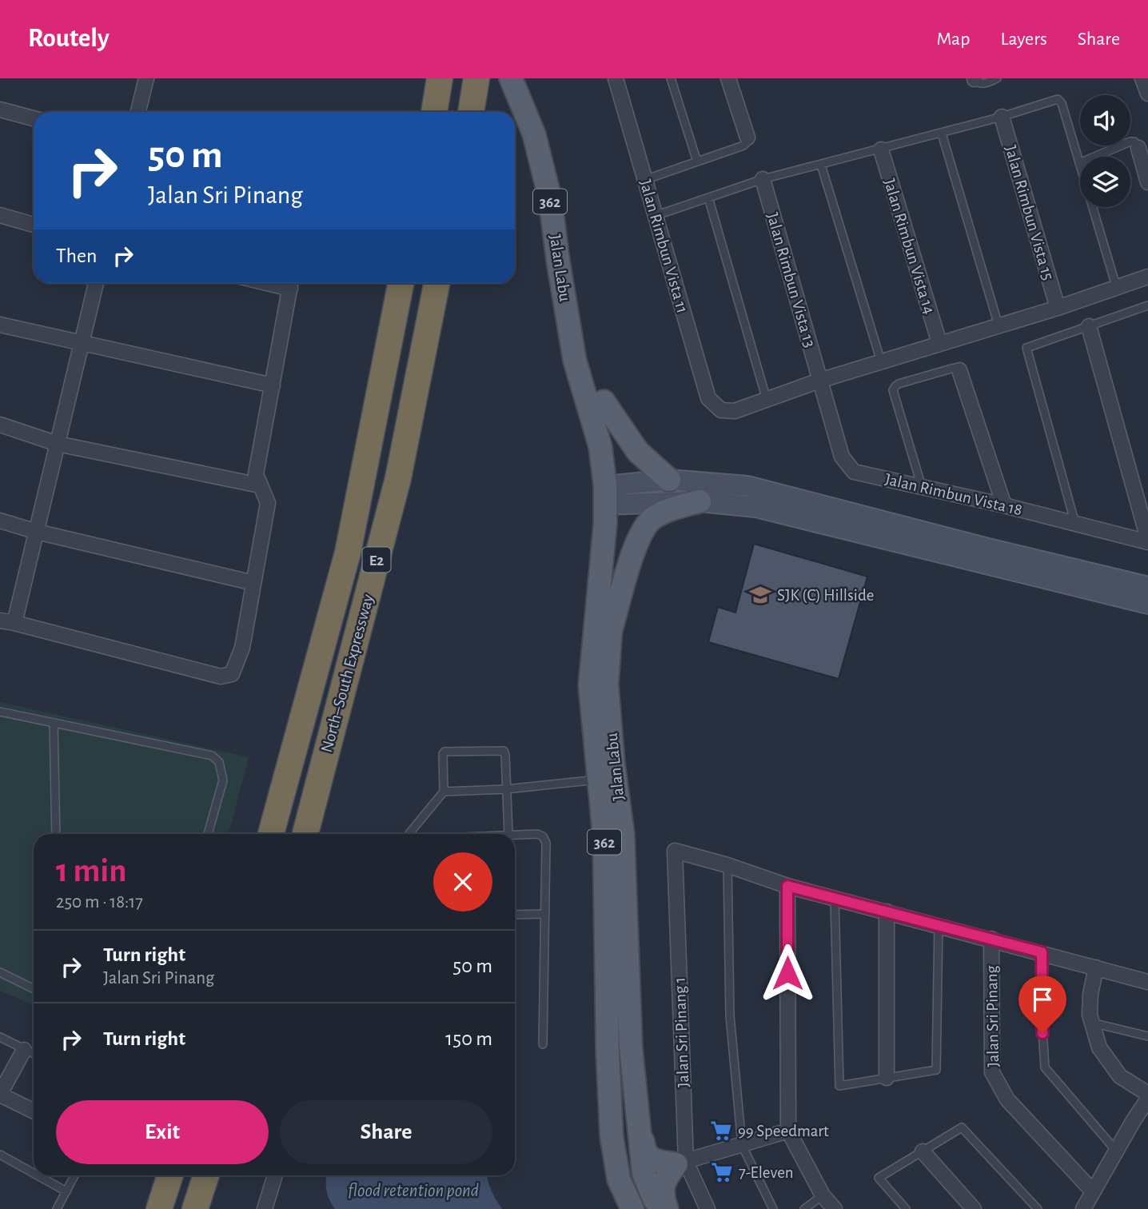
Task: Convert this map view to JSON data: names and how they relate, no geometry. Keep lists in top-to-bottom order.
{
  "streets": {
    "highway": ["E2", "North–South Expressway"],
    "main road": ["362", "Jalan Labu"],
    "street": [
      "Jalan Rimbun Vista 15",
      "Jalan Rimbun Vista 11",
      "Jalan Rimbun Vista 14",
      "Jalan Rimbun Vista 13",
      "Jalan Rimbun Vista 18",
      "Jalan Sri Pinang",
      "Jalan Sri Pinang 1"
    ]
  },
  "crossings": [
    ["Jalan Rimbun Vista 13", "Jalan Rimbun Vista 18"],
    ["Jalan Sri Pinang", "Jalan Sri Pinang 1"]
  ],
  "water": ["flood retention pond"],
  "places": {
    "school or university": ["SJK (C) Hillside"],
    "supermarket": ["99 Speedmart", "7-Eleven"]
  },
  "page": {
    "header": "Routely",
    "nav": ["Map", "Layers", "Share"],
    "turn": ["50 m", "Jalan Sri Pinang"],
    "then": "Then",
    "heading": ["1 min", "250 m · 18:17"],
    "list": [
      {
        "name": "Turn right",
        "note": "Jalan Sri Pinang",
        "value": "50 m"
      },
      {
        "name": "Turn right",
        "value": "150 m"
      }
    ],
    "buttons": ["Exit", "Share"]
  }
}
